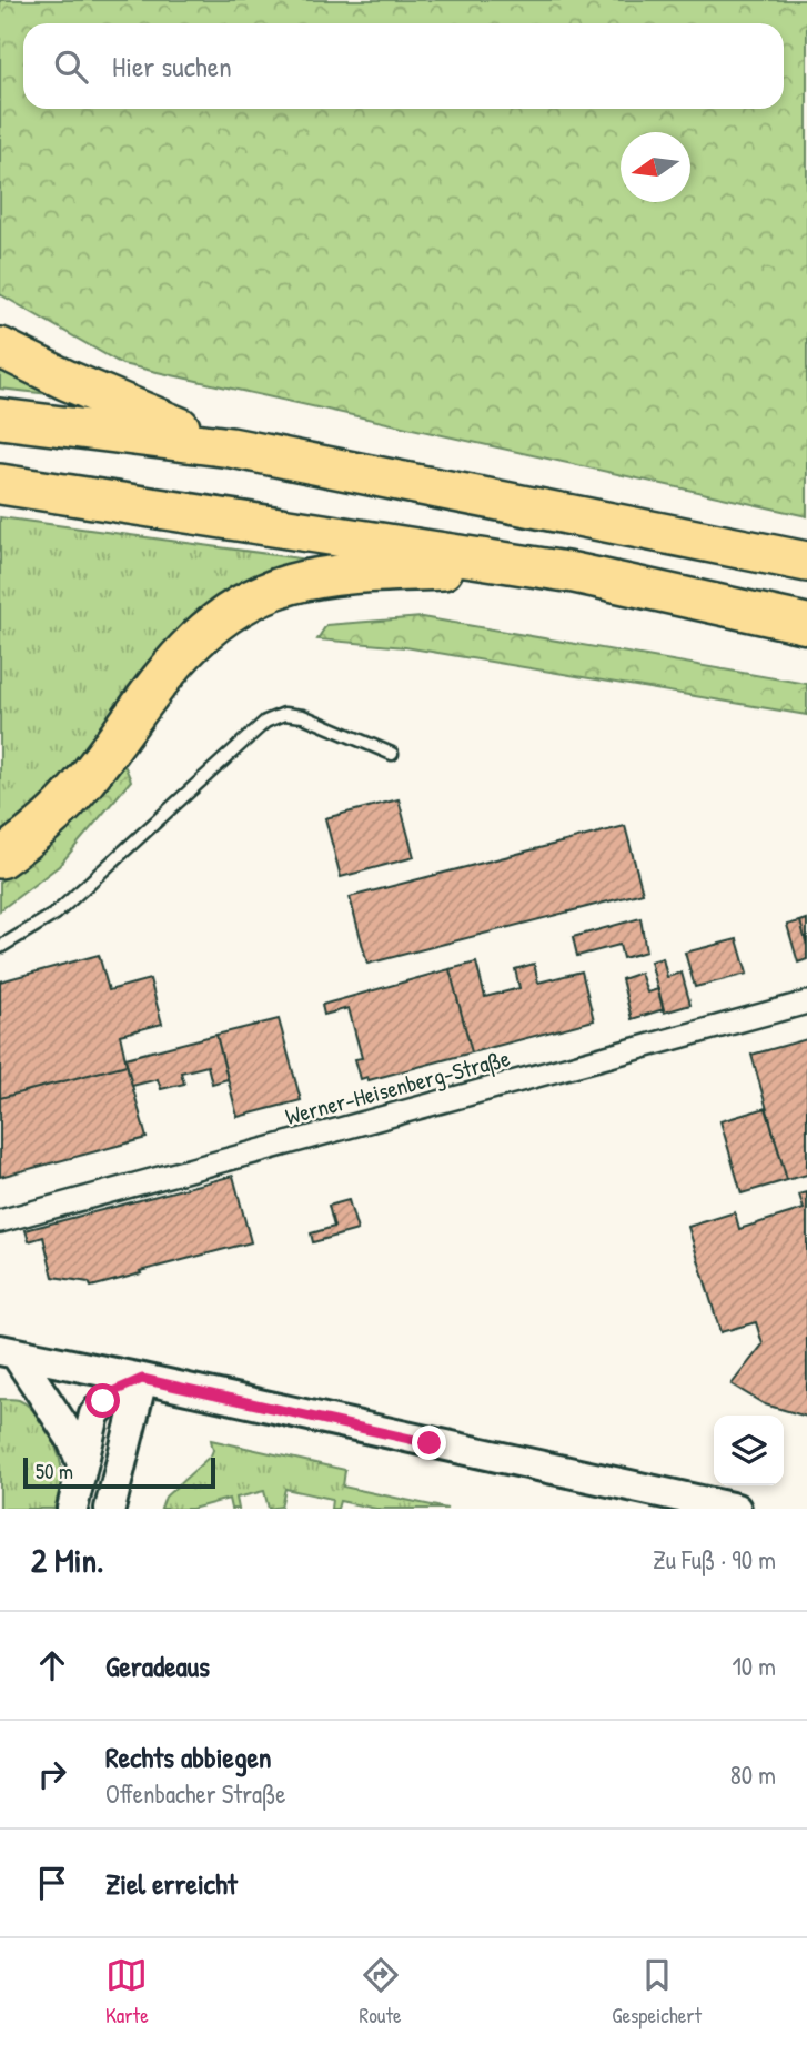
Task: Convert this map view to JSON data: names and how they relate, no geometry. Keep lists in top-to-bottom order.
{
  "streets": {
    "street": ["Werner-Heisenberg-Straße"]
  },
  "scale_bar": "50 m",
  "north": "left",
  "page": {
    "search": "Hier suchen",
    "scale": "50 m",
    "heading": ["2 Min.", "Zu Fuß · 90 m"],
    "list": [
      ["Geradeaus", "10 m"],
      ["Rechts abbiegen", "Offenbacher Straße", "80 m"],
      "Ziel erreicht"
    ],
    "nav": ["Karte", "Route", "Gespeichert"]
  }
}
